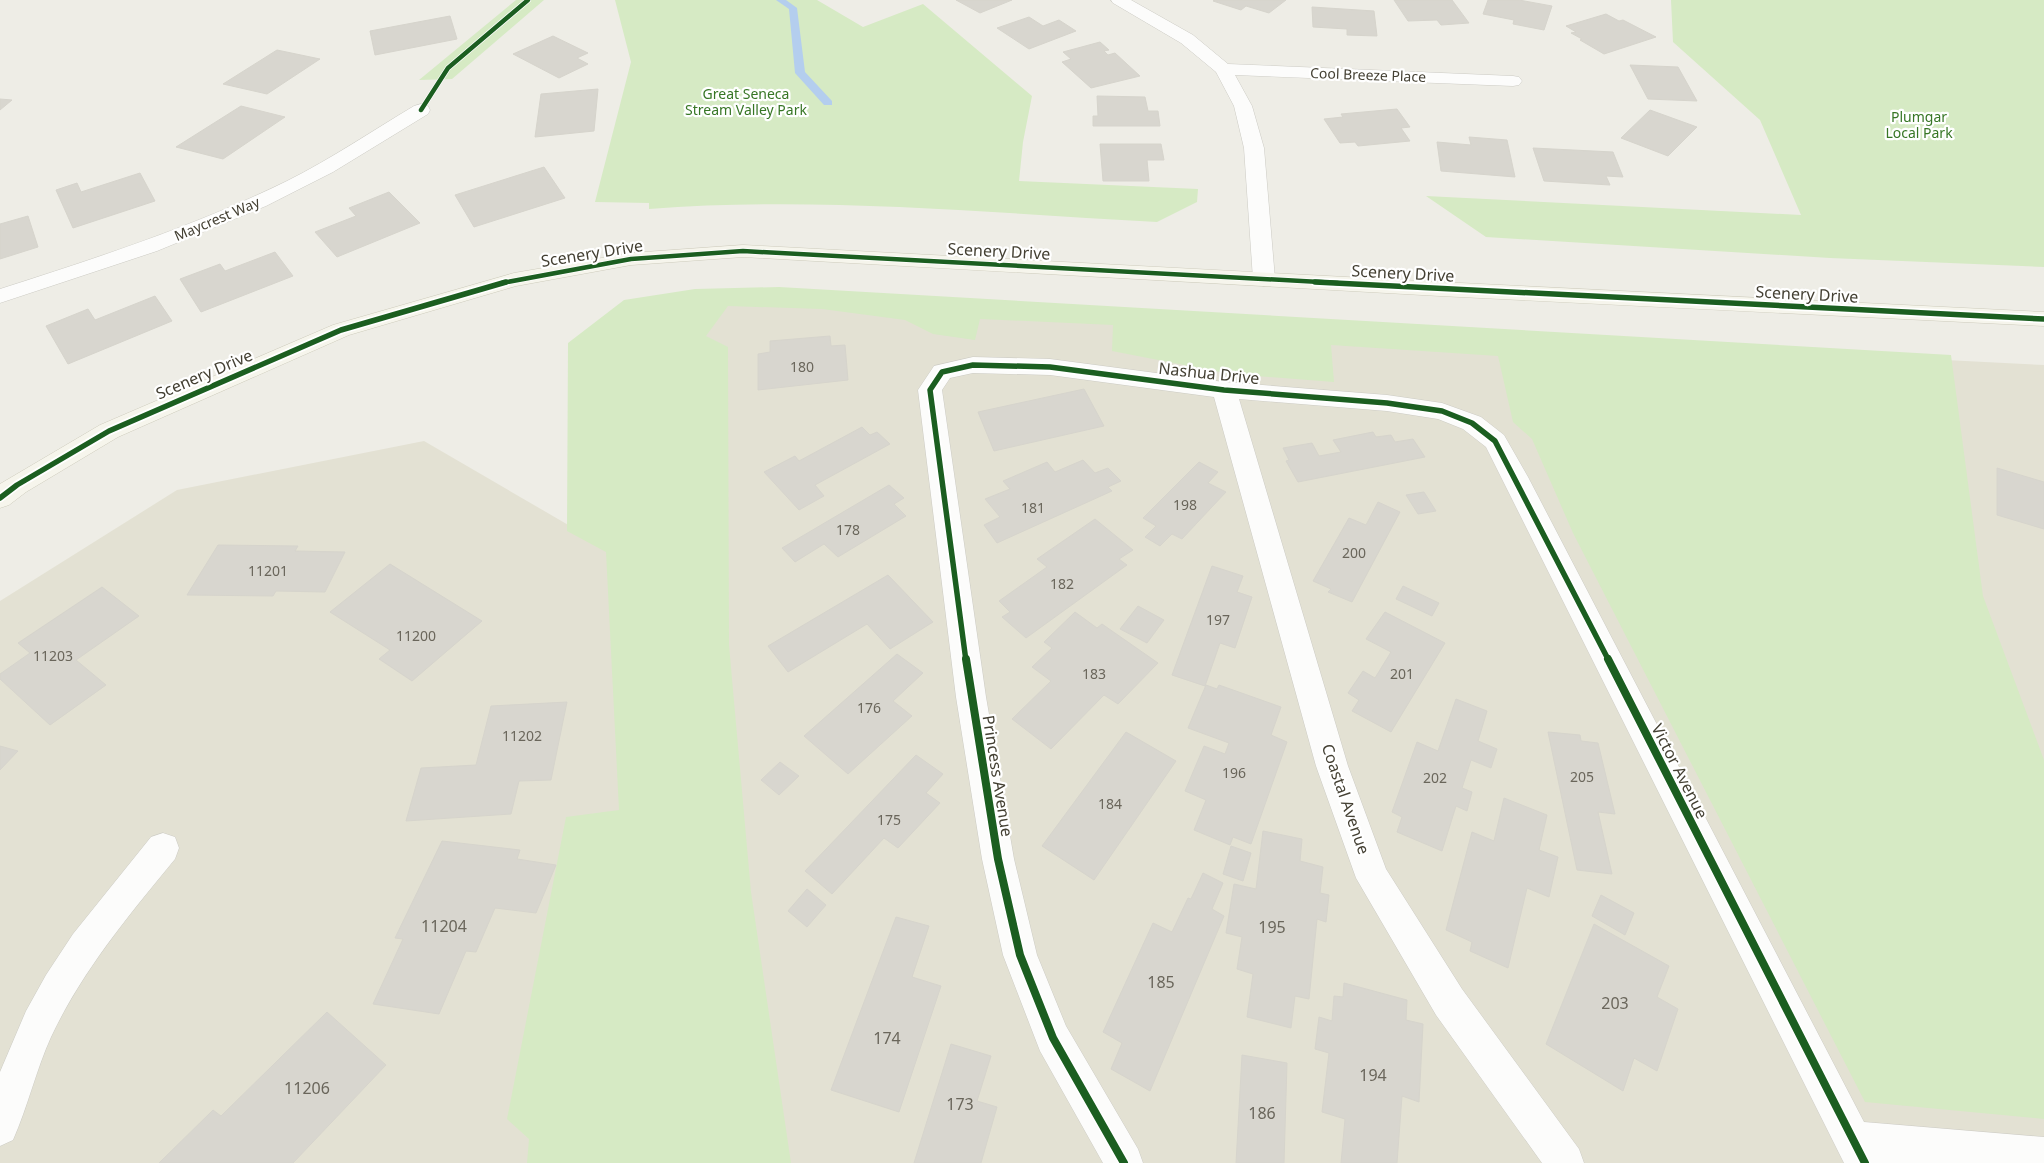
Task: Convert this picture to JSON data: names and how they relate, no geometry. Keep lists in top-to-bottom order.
{
  "streets": {
    "street": [
      "Cool Breeze Place",
      "Maycrest Way",
      "Scenery Drive",
      "Nashua Drive",
      "Victor Avenue",
      "Princess Avenue",
      "Coastal Avenue"
    ]
  },
  "crossings": [
    ["Nashua Drive", "Victor Avenue"],
    ["Nashua Drive", "Princess Avenue"],
    ["Nashua Drive", "Coastal Avenue"]
  ],
  "parks": ["Great Seneca Stream Valley Park", "Plumgar Local Park"],
  "house_numbers": [
    "180",
    "198",
    "181",
    "178",
    "200",
    "11201",
    "182",
    "197",
    "11200",
    "11203",
    "183",
    "201",
    "176",
    "11202",
    "196",
    "205",
    "202",
    "184",
    "175",
    "11204",
    "195",
    "185",
    "203",
    "174",
    "194",
    "11206",
    "173",
    "186"
  ]
}
